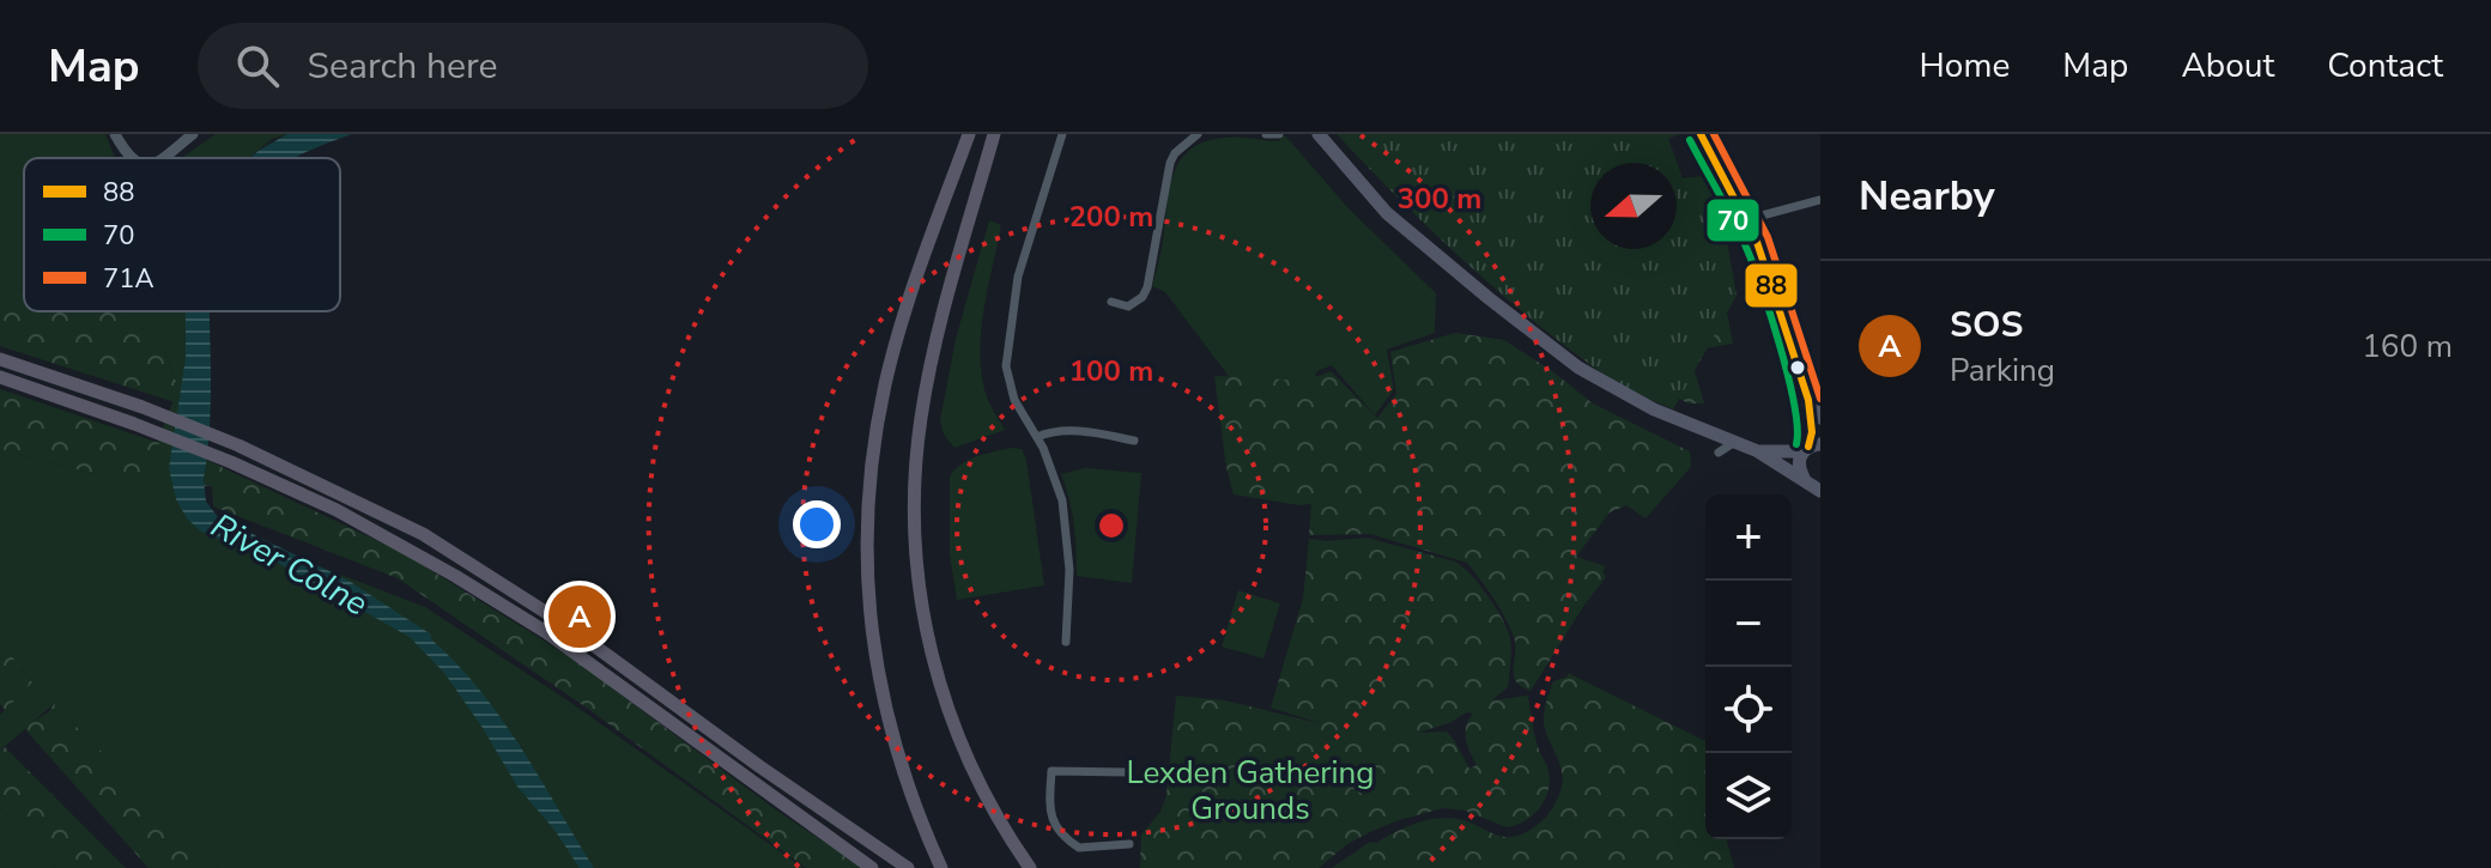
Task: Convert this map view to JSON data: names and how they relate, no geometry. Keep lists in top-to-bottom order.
{
  "water": ["River Colne"],
  "parks": ["Lexden Gathering Grounds"],
  "lines": ["transit line 88", "transit line 71A", "transit line 70"],
  "legend": ["88", "70", "71A"],
  "north": "left",
  "page": {
    "header": "Map",
    "search": "Search here",
    "nav": [
      "Home",
      "Map",
      "About",
      "Contact"
    ],
    "heading": "Nearby",
    "list": [
      {
        "mark": "A",
        "name": "SOS",
        "note": "Parking",
        "value": "160 m"
      }
    ],
    "map_buttons": ["+", "−"],
    "pins": "A"
  },
  "rings": ["300 m", "200 m", "100 m"]
}
